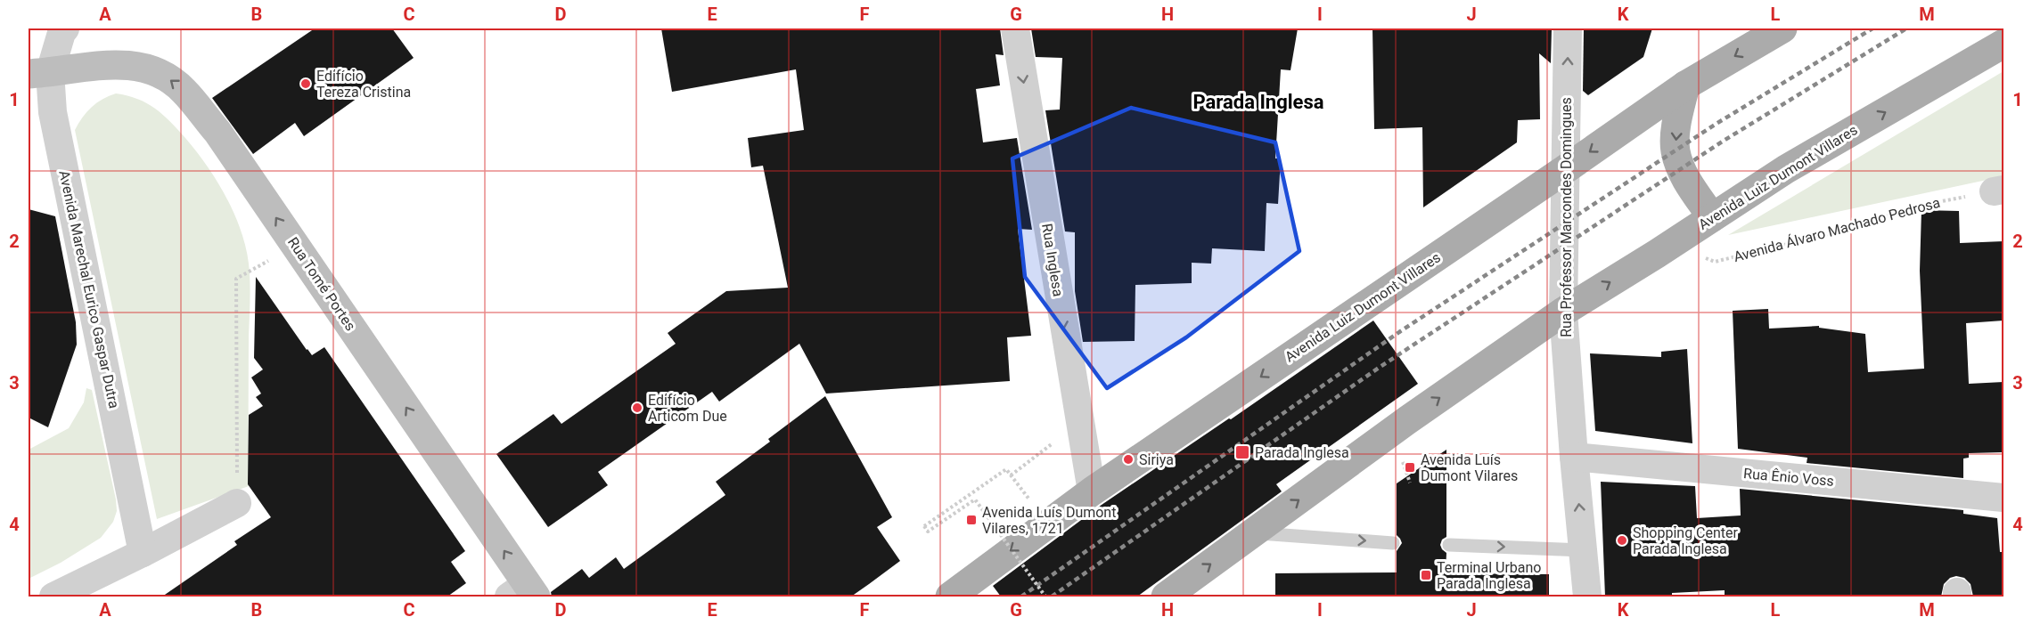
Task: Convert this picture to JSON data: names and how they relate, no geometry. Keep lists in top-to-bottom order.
{
  "streets": {
    "main road": ["Avenida Luiz Dumont Villares", "Rua Tomé Portes"],
    "street": [
      "Rua Professor Marcondes Domingues",
      "Rua Inglesa",
      "Avenida Marechal Eurico Gaspar Dutra",
      "Rua Ênio Voss"
    ],
    "path": ["Avenida Álvaro Machado Pedrosa"]
  },
  "crossings": [
    ["Avenida Luiz Dumont Villares", "Rua Professor Marcondes Domingues"],
    ["Avenida Luiz Dumont Villares", "Avenida Álvaro Machado Pedrosa"],
    ["Avenida Luiz Dumont Villares", "Rua Inglesa"],
    ["Rua Professor Marcondes Domingues", "Rua Ênio Voss"],
    ["Rua Tomé Portes", "Avenida Marechal Eurico Gaspar Dutra"]
  ],
  "one_way": ["Rua Professor Marcondes Domingues", "Rua Inglesa", "Rua Tomé Portes"],
  "districts": ["Parada Inglesa"],
  "places": {
    "other": [
      "Edifício Tereza Cristina",
      "Edifício Articom Due",
      "Siriya",
      "Shopping Center Parada Inglesa"
    ],
    "transit": [
      "Parada Inglesa",
      "Avenida Luís Dumont Vilares",
      "Avenida Luís Dumont Vilares, 1721",
      "Terminal Urbano Parada Inglesa"
    ]
  },
  "grid": {
    "columns": [
      "A",
      "B",
      "C",
      "D",
      "E",
      "F",
      "G",
      "H",
      "I",
      "J",
      "K",
      "L",
      "M"
    ],
    "rows": [
      "1",
      "2",
      "3",
      "4"
    ]
  }
}
